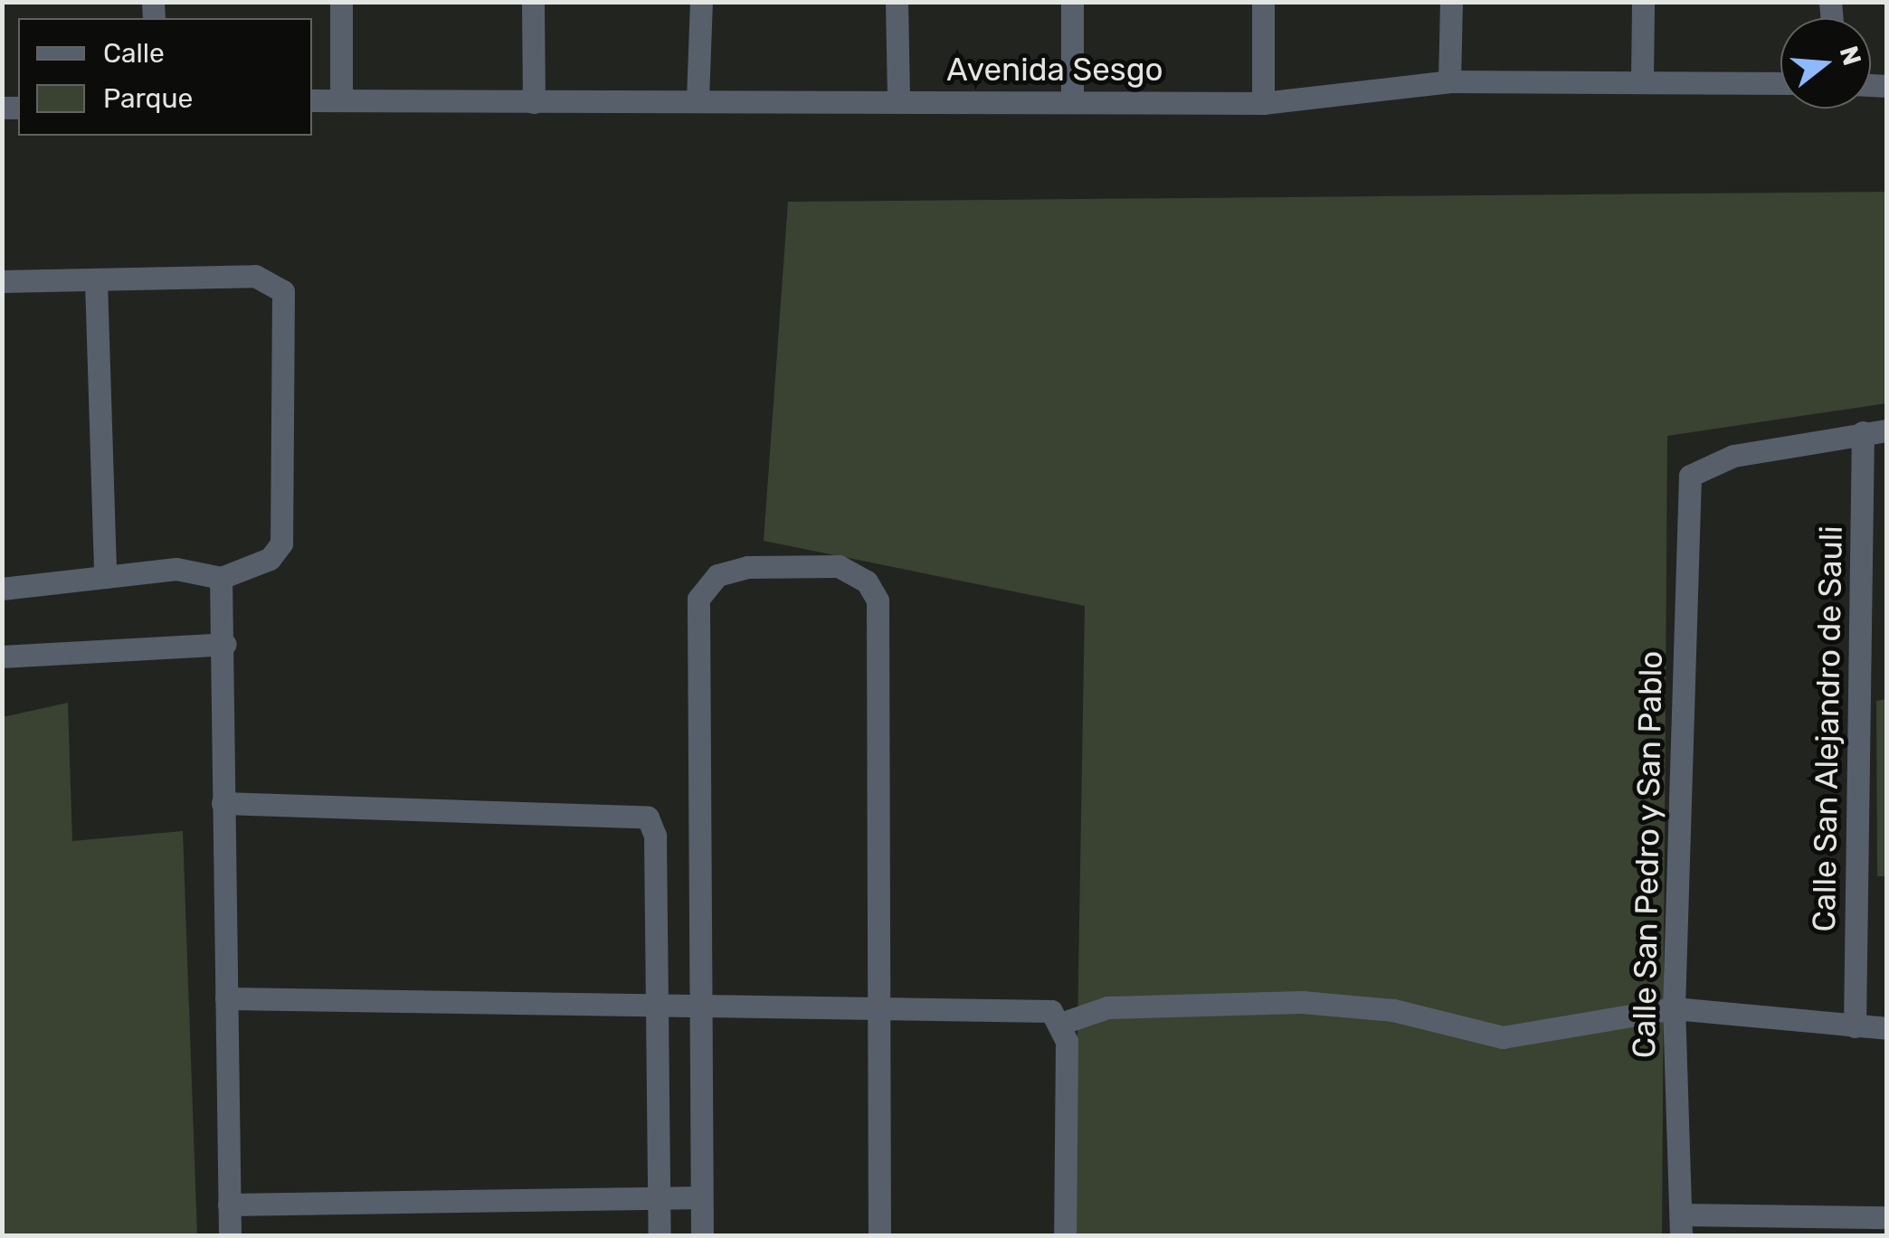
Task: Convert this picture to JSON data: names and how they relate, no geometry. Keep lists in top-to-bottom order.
{
  "streets": {
    "street": ["Avenida Sesgo", "Calle San Alejandro de Sauli", "Calle San Pedro y San Pablo"]
  },
  "crossings": [
    ["Calle San Alejandro de Sauli", "Calle San Pedro y San Pablo"]
  ],
  "legend": ["Calle", "Parque"],
  "north": "right"
}
